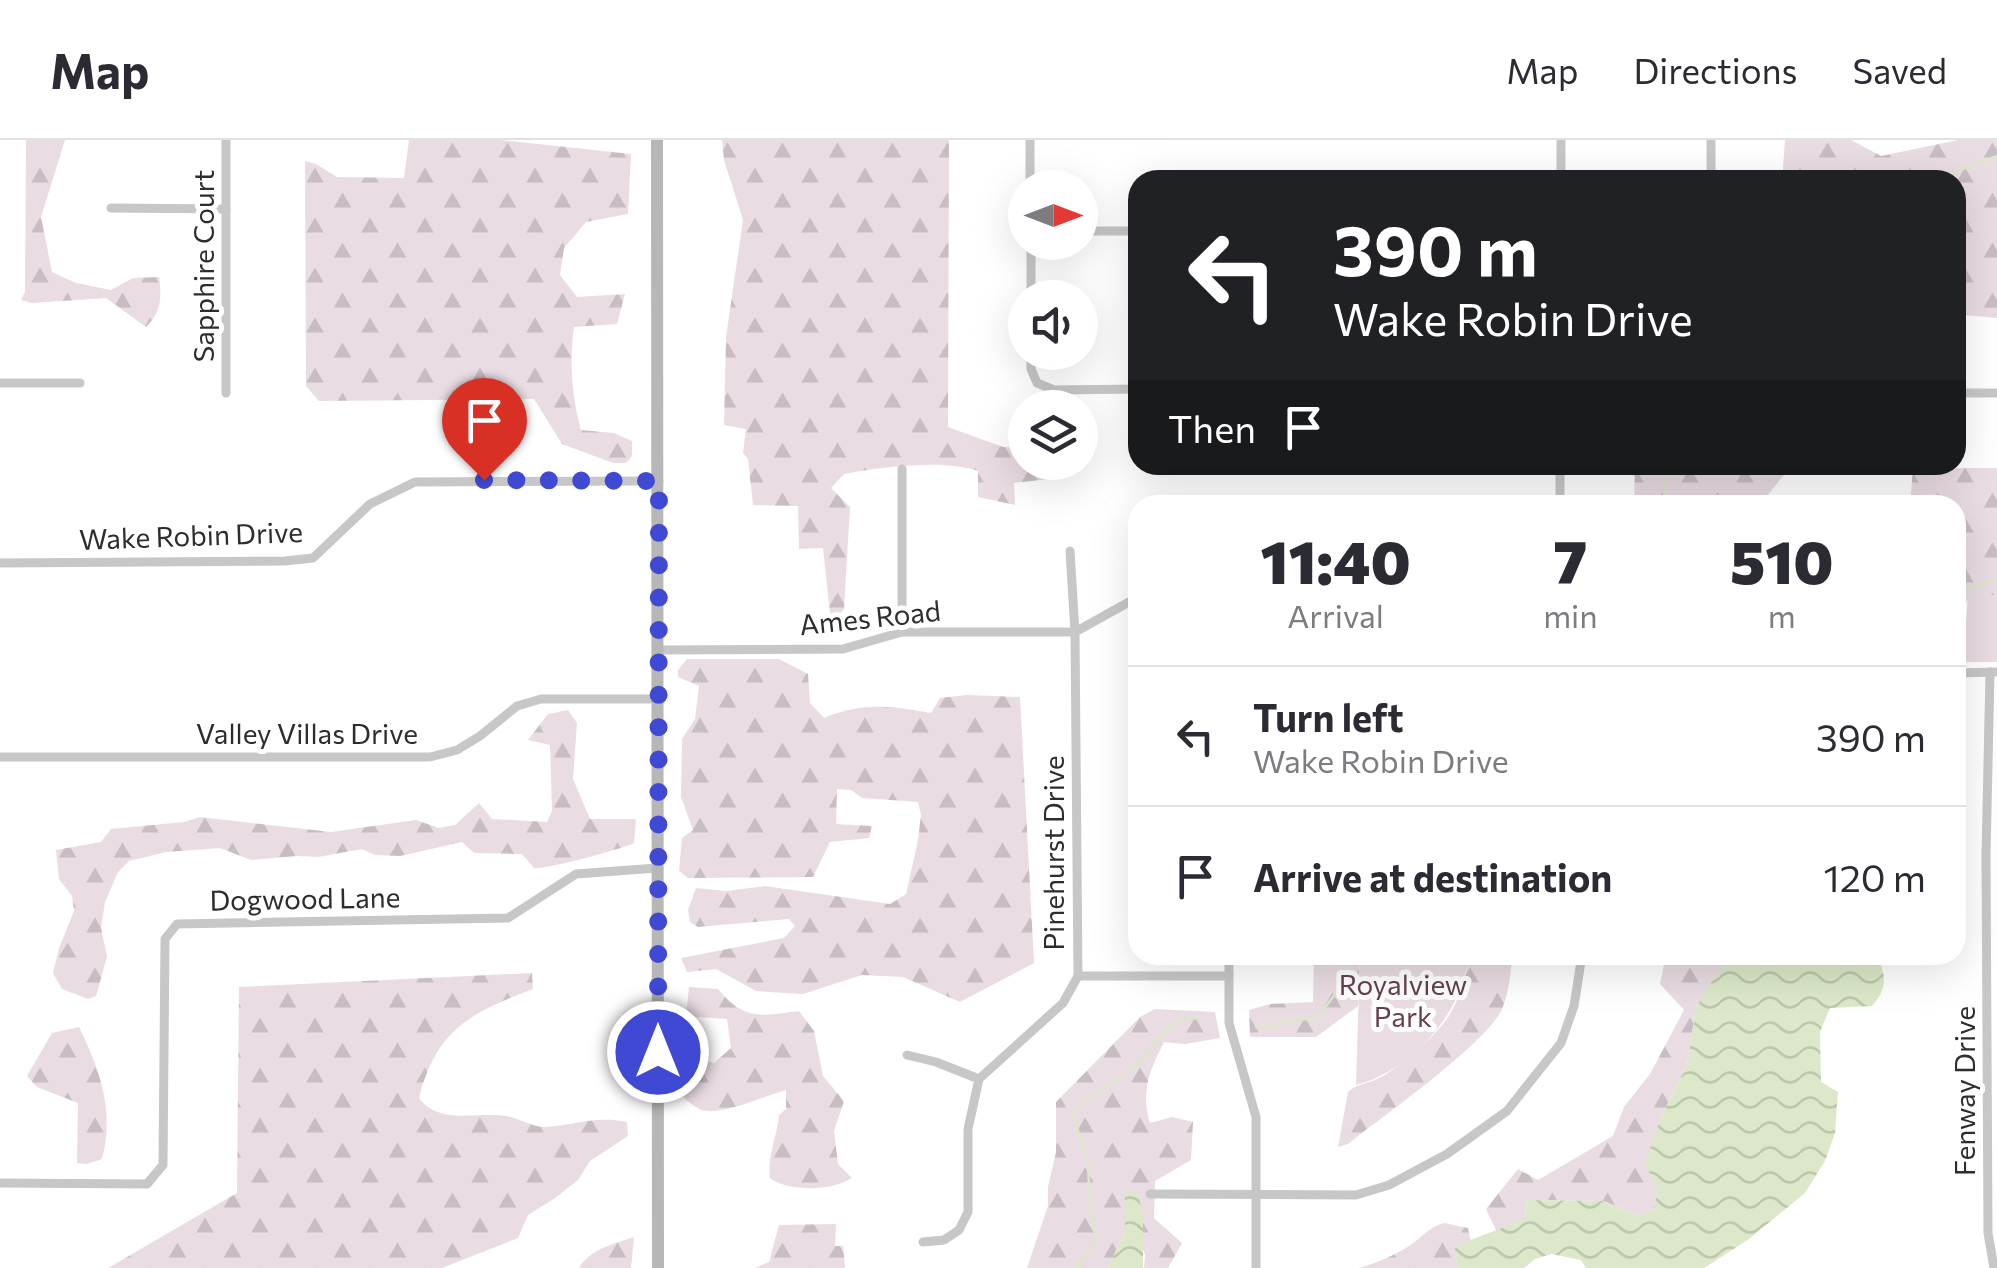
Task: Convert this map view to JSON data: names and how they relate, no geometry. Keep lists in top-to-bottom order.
{
  "streets": {
    "street": [
      "Sapphire Court",
      "Wake Robin Drive",
      "Ames Road",
      "Valley Villas Drive",
      "Pinehurst Drive",
      "Dogwood Lane",
      "Fenway Drive"
    ]
  },
  "crossings": [
    ["Ames Road", "Pinehurst Drive"]
  ],
  "parks": ["Royalview Park"],
  "north": "right",
  "page": {
    "header": "Map",
    "nav": ["Map", "Directions", "Saved"],
    "turn": ["390 m", "Wake Robin Drive"],
    "then": "Then",
    "eta": [
      "11:40",
      "Arrival",
      "7",
      "min",
      "510",
      "m"
    ],
    "list": [
      {
        "name": "Turn left",
        "note": "Wake Robin Drive",
        "value": "390 m"
      },
      {
        "name": "Arrive at destination",
        "value": "120 m"
      }
    ]
  }
}
